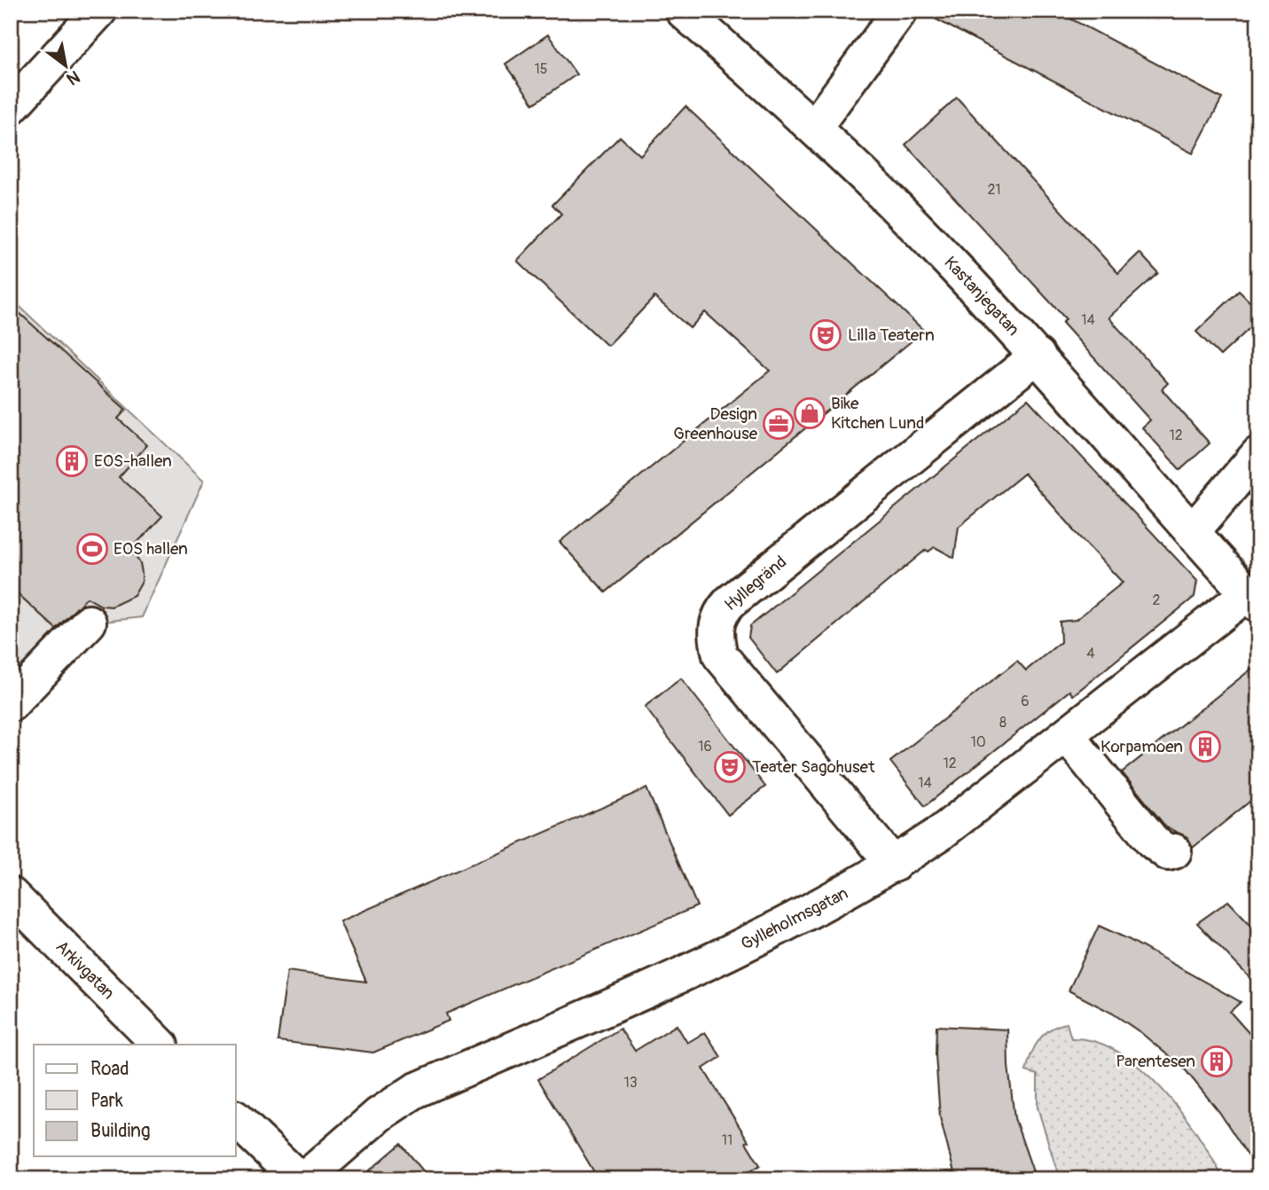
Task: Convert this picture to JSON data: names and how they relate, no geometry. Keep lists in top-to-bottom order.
{
  "streets": {
    "street": [
      "Kastanjegatan",
      "Hyllegränd",
      "Gylleholmsgatan",
      "Arkivgatan"
    ]
  },
  "crossings": [
    ["Kastanjegatan", "Hyllegränd"],
    ["Kastanjegatan", "Gylleholmsgatan"],
    ["Hyllegränd", "Gylleholmsgatan"]
  ],
  "places": {
    "theatre": ["Lilla Teatern", "Teater Sagohuset"],
    "shop": ["Bike Kitchen Lund"],
    "office": ["Design Greenhouse"],
    "building": ["EOS-hallen", "Korpamoen", "Parentesen"],
    "sports": ["EOS hallen"]
  },
  "house_numbers": [
    "15",
    "21",
    "14",
    "12",
    "2",
    "4",
    "6",
    "8",
    "10",
    "16",
    "12",
    "14",
    "13",
    "11"
  ],
  "legend": ["Road", "Park", "Building"],
  "north": "bottom right"
}
